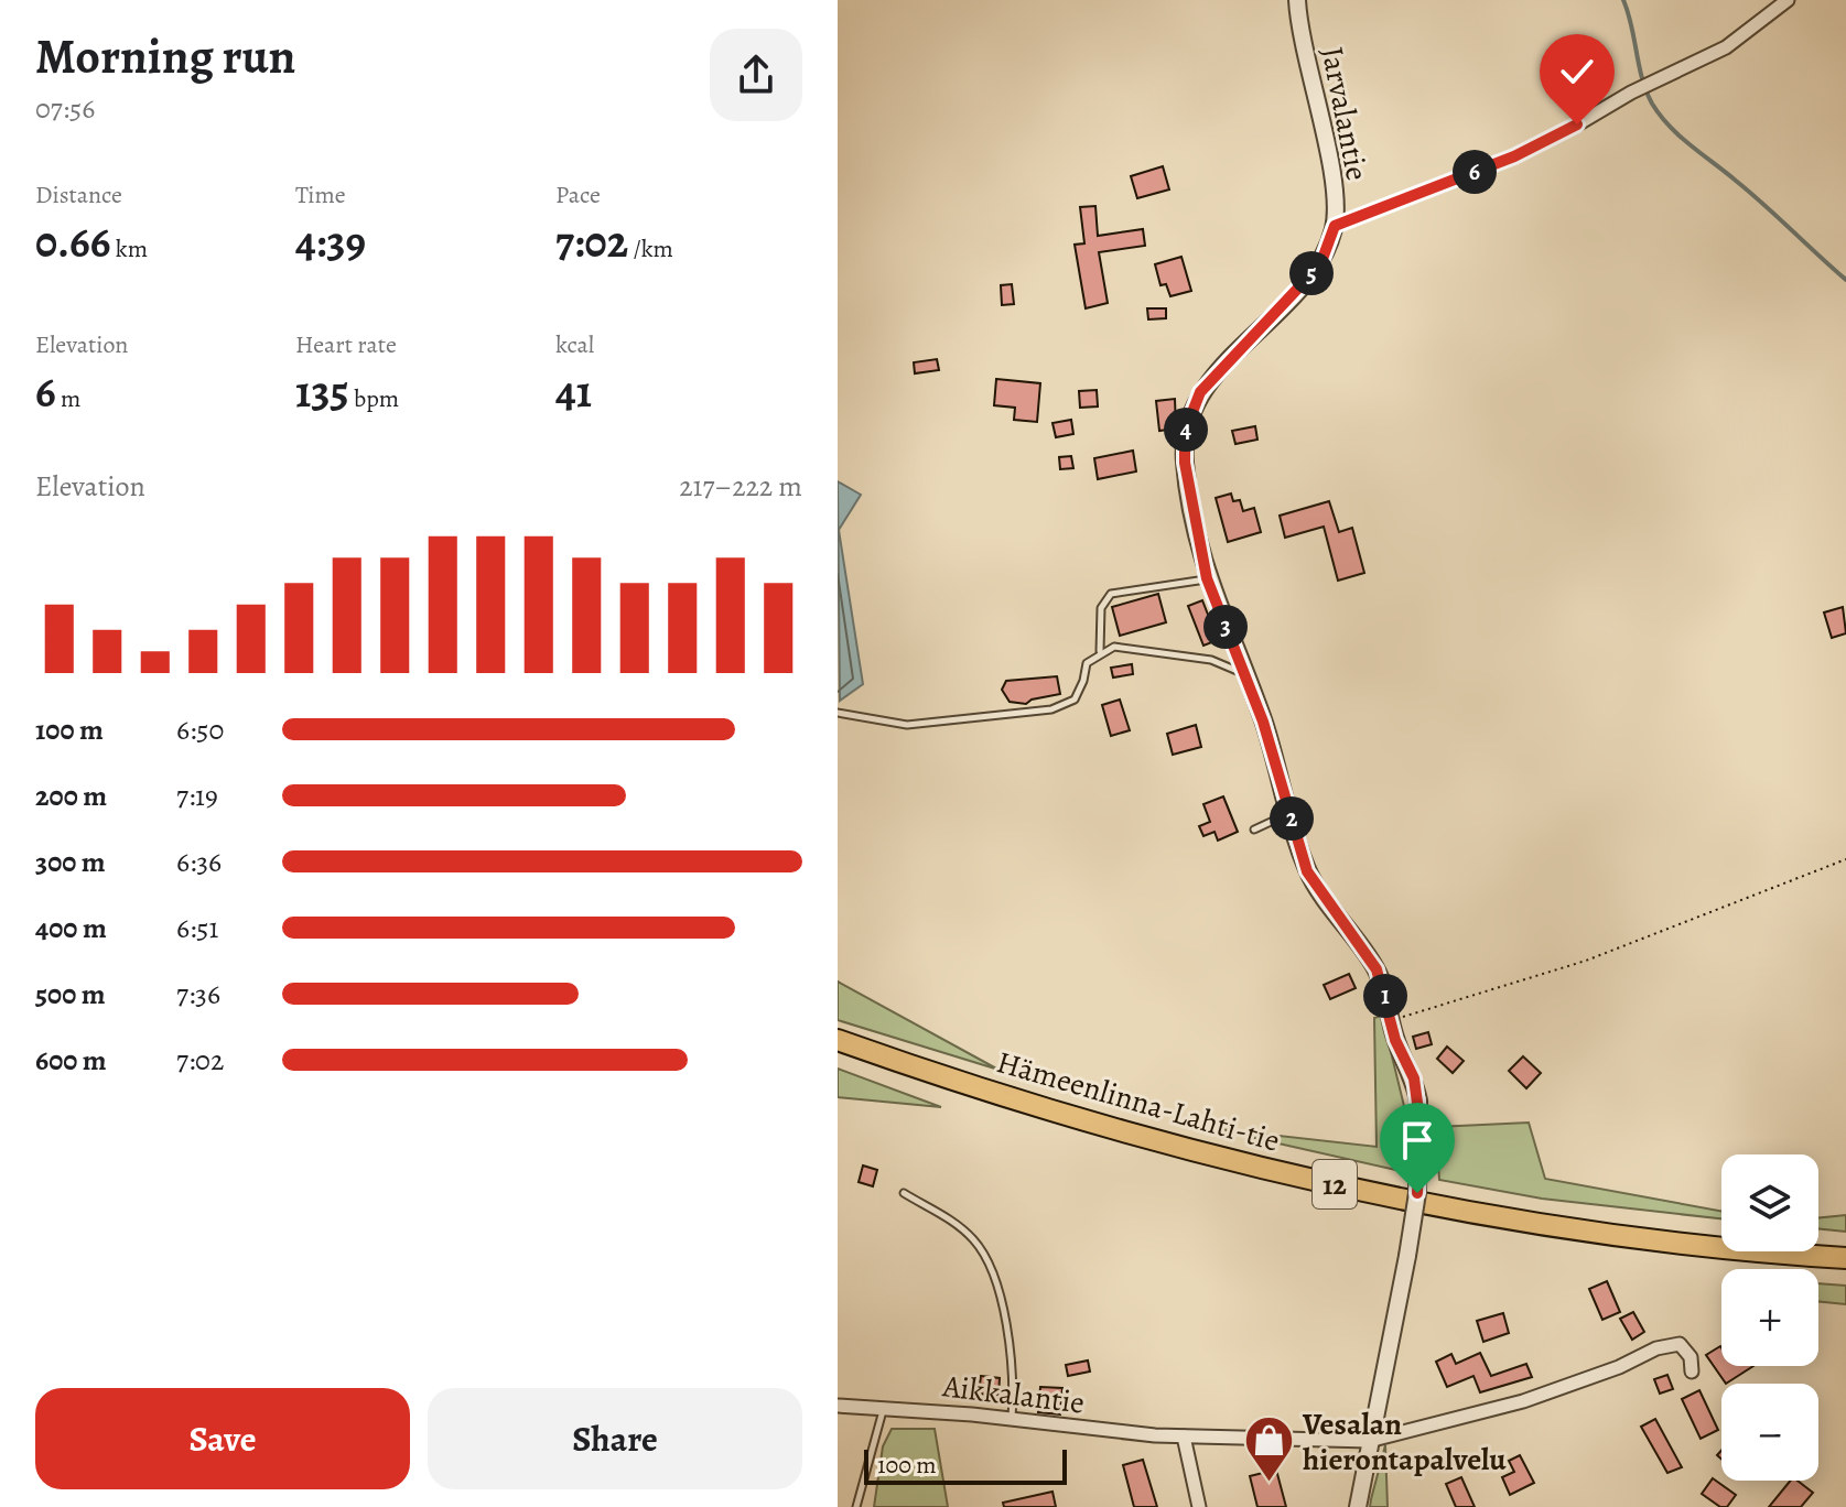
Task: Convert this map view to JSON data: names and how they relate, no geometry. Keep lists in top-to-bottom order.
{
  "streets": {
    "highway": ["Hämeenlinna-Lahti-tie", "12"],
    "street": ["Jarvalantie", "Aikkalantie"]
  },
  "crossings": [
    ["Jarvalantie", "Aikkalantie"]
  ],
  "places": {
    "shop": ["Vesalan hierontapalvelu"]
  },
  "scale_bar": "100 m",
  "page": {
    "heading": ["Morning run", "07:56"],
    "stats": [
      ["Distance", "0.66 km"],
      ["Time", "4:39"],
      ["Pace", "7:02 /km"],
      ["Elevation", "6 m"],
      ["Heart rate", "135 bpm"],
      ["kcal", "41"]
    ],
    "pins": [
      "6",
      "5",
      "4",
      "3",
      "2",
      "1"
    ],
    "chart": ["Elevation", "217–222 m"],
    "list": [
      {
        "name": "100 m",
        "note": "6:50"
      },
      {
        "name": "200 m",
        "note": "7:19"
      },
      {
        "name": "300 m",
        "note": "6:36"
      },
      {
        "name": "400 m",
        "note": "6:51"
      },
      {
        "name": "500 m",
        "note": "7:36"
      },
      {
        "name": "600 m",
        "note": "7:02"
      }
    ],
    "map_buttons": ["+", "−"],
    "buttons": ["Save", "Share"],
    "scale": "100 m"
  }
}
